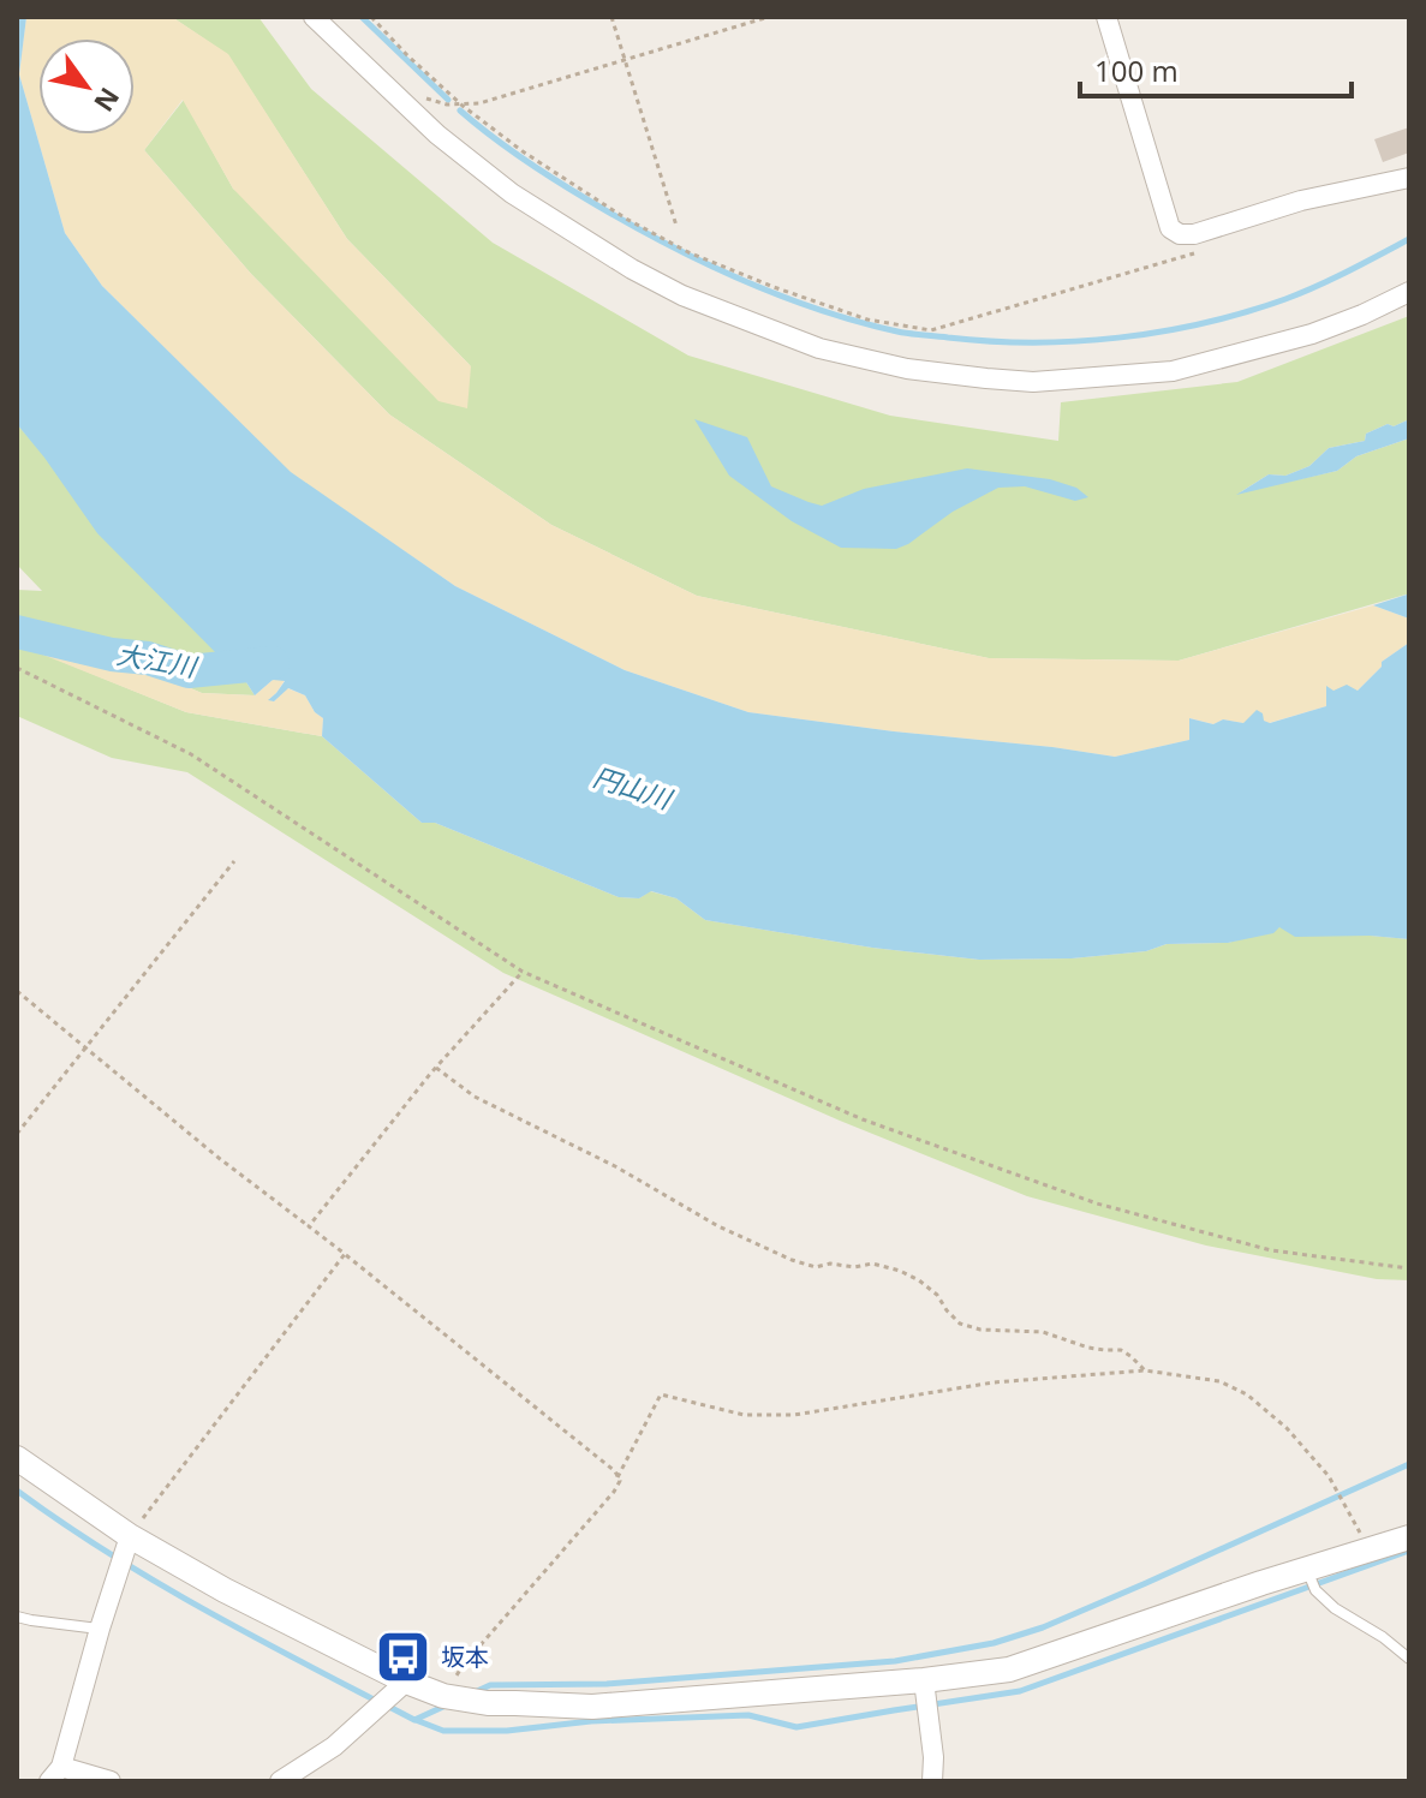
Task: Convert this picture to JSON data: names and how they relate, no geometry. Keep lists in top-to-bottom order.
{
  "water": ["大江川", "円山川"],
  "places": {
    "bus stop": ["坂本"]
  },
  "scale_bar": "100 m",
  "north": "bottom right"
}
